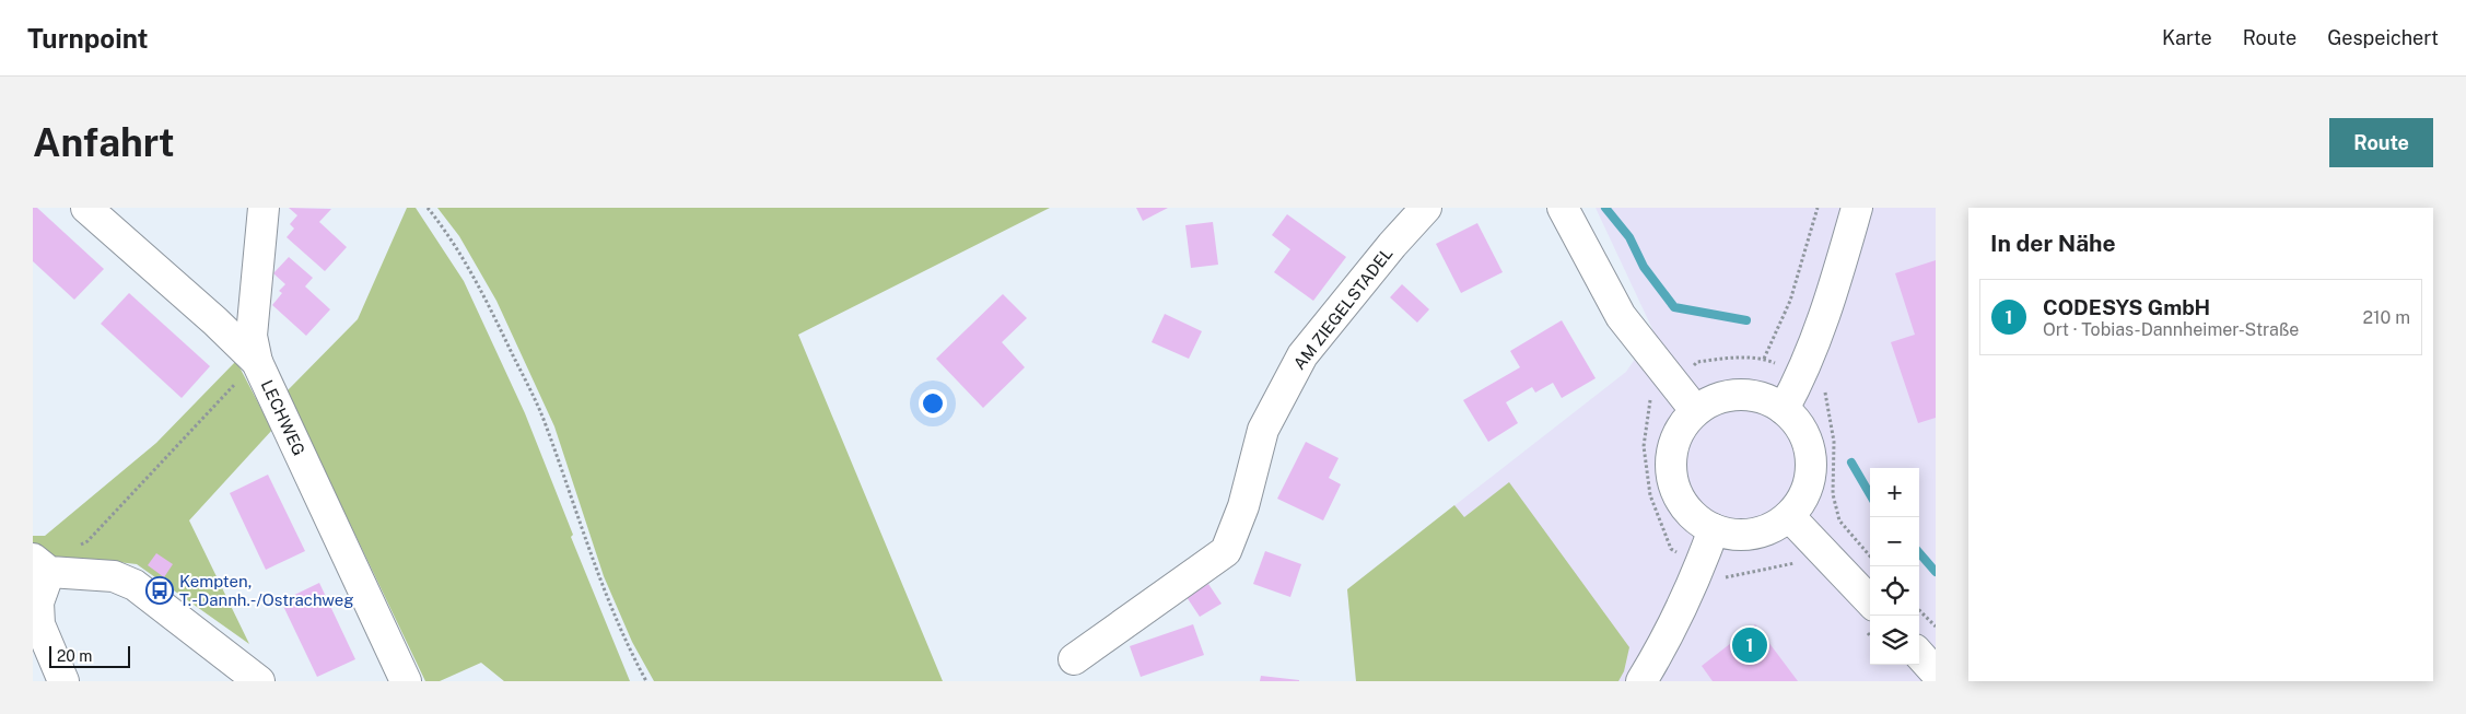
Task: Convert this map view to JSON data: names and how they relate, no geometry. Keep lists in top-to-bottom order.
{
  "streets": {
    "street": ["AM ZIEGELSTADEL", "LECHWEG"]
  },
  "places": {
    "bus stop": ["Kempten, T.-Dannh.-/Ostrachweg"]
  },
  "scale_bar": "20 m",
  "page": {
    "header": "Turnpoint",
    "nav": ["Karte", "Route", "Gespeichert"],
    "buttons": "Route",
    "title": "Anfahrt",
    "heading": "In der Nähe",
    "list": [
      {
        "mark": "1",
        "name": "CODESYS GmbH",
        "note": "Ort · Tobias-Dannheimer-Straße",
        "value": "210 m"
      }
    ],
    "map_buttons": ["+", "−"],
    "pins": "1",
    "scale": "20 m"
  }
}
